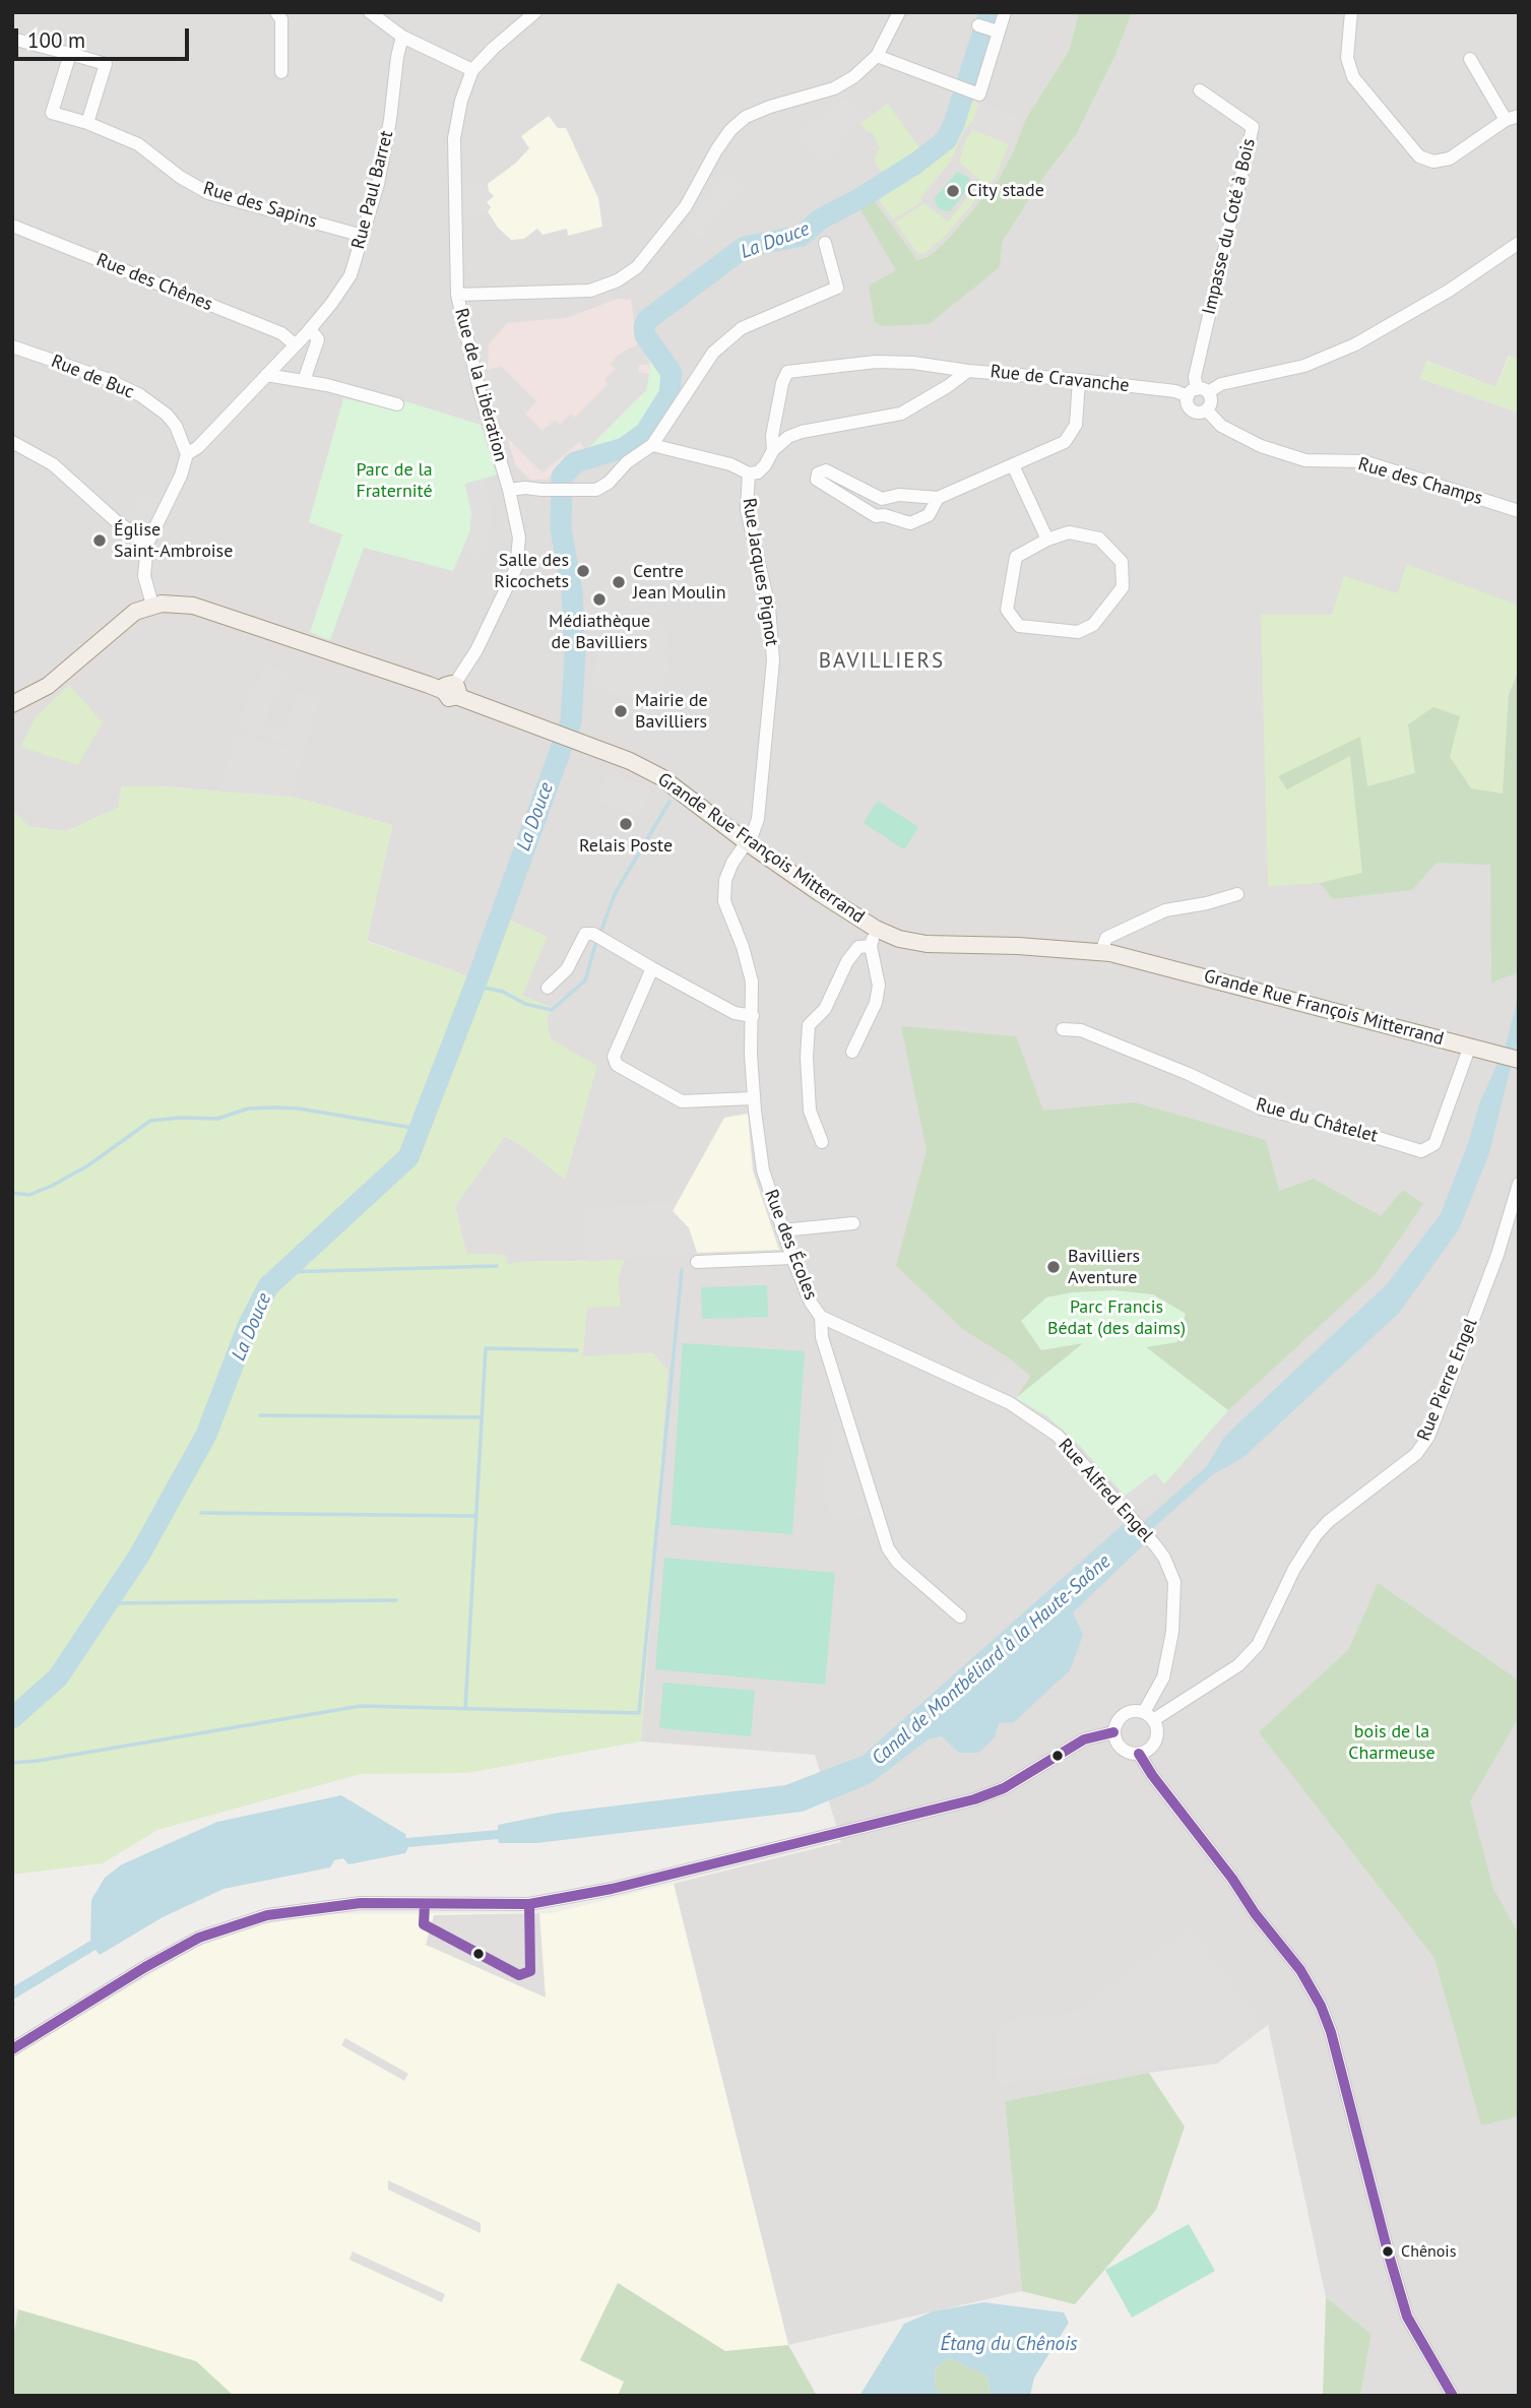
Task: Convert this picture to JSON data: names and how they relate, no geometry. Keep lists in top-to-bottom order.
{
  "streets": {
    "main road": ["Grande Rue François Mitterrand"],
    "street": [
      "Rue Paul Barret",
      "Rue des Sapins",
      "Impasse du Coté à Bois",
      "Rue des Chênes",
      "Rue de Buc",
      "Rue de Cravanche",
      "Rue de la Libération",
      "Rue des Champs",
      "Rue Jacques Pignot",
      "Rue du Châtelet",
      "Rue des Écoles",
      "Rue Pierre Engel",
      "Rue Alfred Engel"
    ]
  },
  "crossings": [
    ["Rue Paul Barret", "Rue des Sapins"],
    ["Rue Paul Barret", "Rue des Chênes"],
    ["Rue Paul Barret", "Rue de Buc"],
    ["Impasse du Coté à Bois", "Rue de Cravanche"],
    ["Impasse du Coté à Bois", "Rue des Champs"],
    ["Rue de Cravanche", "Rue des Champs"],
    ["Rue de Cravanche", "Rue Jacques Pignot"],
    ["Rue de la Libération", "Grande Rue François Mitterrand"],
    ["Rue Jacques Pignot", "Grande Rue François Mitterrand"],
    ["Rue Jacques Pignot", "Rue des Écoles"],
    ["Grande Rue François Mitterrand", "Rue du Châtelet"],
    ["Grande Rue François Mitterrand", "Rue des Écoles"],
    ["Rue des Écoles", "Rue Alfred Engel"],
    ["Rue Pierre Engel", "Rue Alfred Engel"]
  ],
  "districts": ["BAVILLIERS"],
  "water": ["La Douce", "Canal de Montbéliard à la Haute-Saône", "Étang du Chênois"],
  "parks": ["Parc de la Fraternité", "Parc Francis Bédat (des daims)", "bois de la Charmeuse"],
  "places": [
    "City stade",
    "Église Saint-Ambroise",
    "Salle des Ricochets",
    "Centre Jean Moulin",
    "Médiathèque de Bavilliers",
    "Mairie de Bavilliers",
    "Relais Poste",
    "Bavilliers Aventure",
    "Chênois"
  ],
  "scale_bar": "100 m"
}
